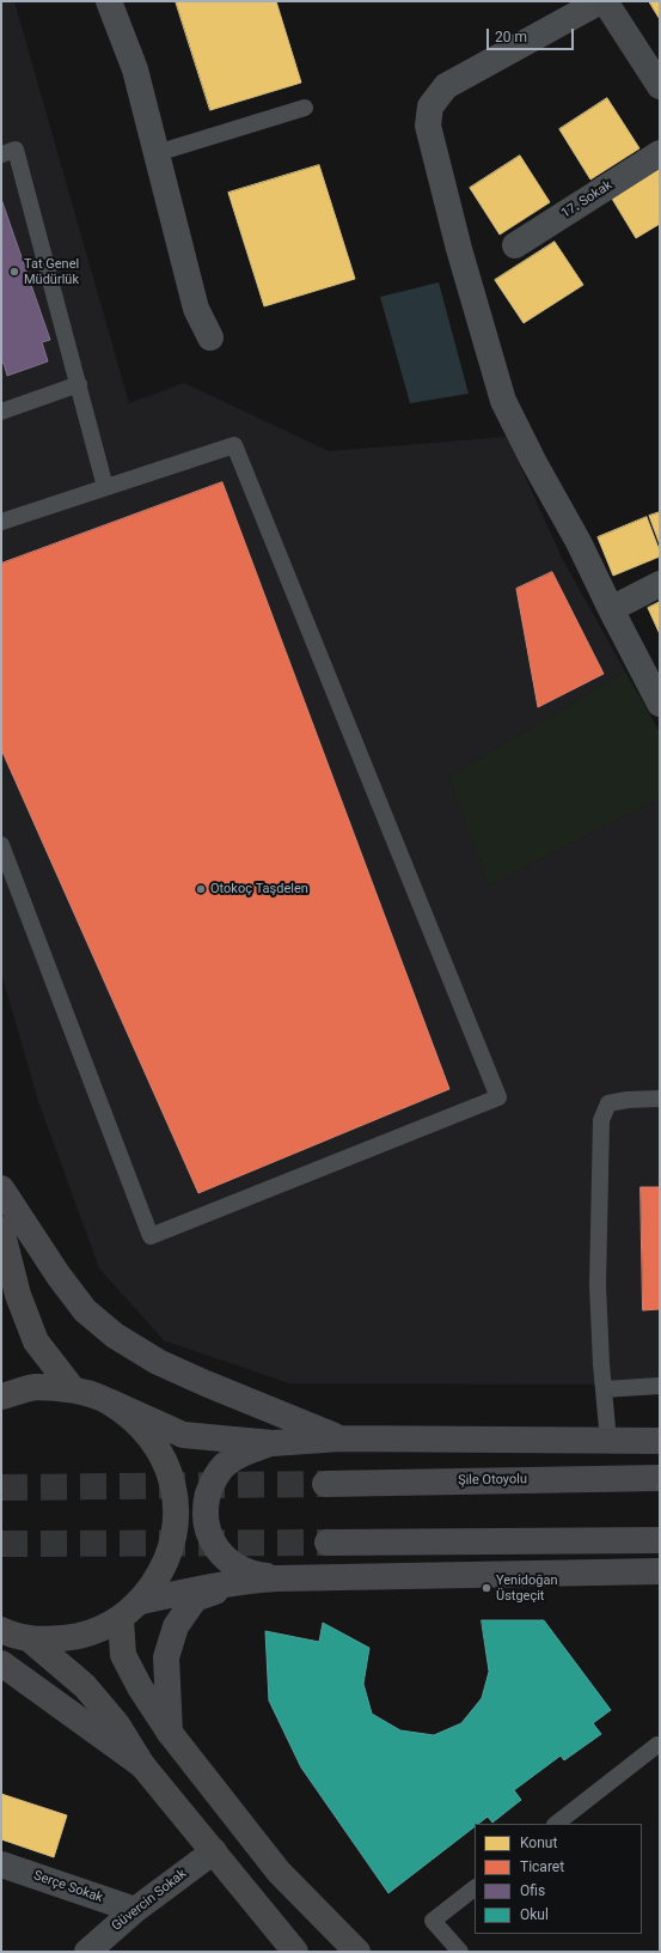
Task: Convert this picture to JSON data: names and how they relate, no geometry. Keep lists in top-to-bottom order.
{
  "streets": {
    "highway": ["Şile Otoyolu"],
    "street": ["17. Sokak", "Serçe Sokak", "Güvercin Sokak"]
  },
  "crossings": [
    ["Serçe Sokak", "Güvercin Sokak"]
  ],
  "places": ["Tat Genel Müdürlük", "Otokoç Taşdelen", "Yenidoğan Üstgeçit"],
  "legend": [
    "Konut",
    "Ticaret",
    "Ofis",
    "Okul"
  ],
  "scale_bar": "20 m"
}
